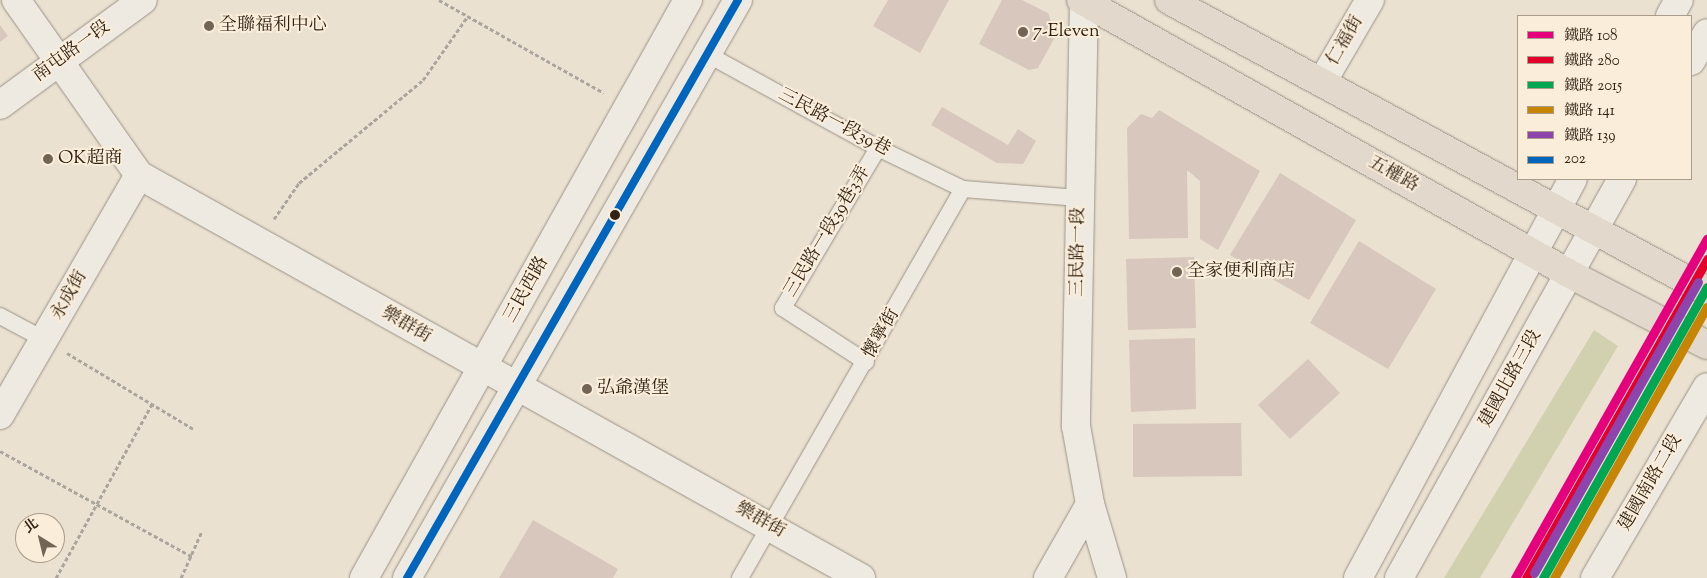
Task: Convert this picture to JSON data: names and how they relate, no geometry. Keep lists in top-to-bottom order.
{
  "streets": {
    "main road": ["五權路"],
    "street": [
      "仁福街",
      "南屯路一段",
      "三民路一段",
      "三民西路",
      "永成街",
      "樂群街",
      "建國北路三段",
      "建國南路二段"
    ],
    "lane": ["三民路一段39巷", "三民路一段39巷3弄", "懷寧街"]
  },
  "crossings": [
    ["南屯路一段", "樂群街"],
    ["三民路一段39巷", "三民路一段39巷3弄"],
    ["三民路一段39巷", "懷寧街"],
    ["五權路", "三民路一段"],
    ["五權路", "建國北路三段"],
    ["三民路一段39巷3弄", "懷寧街"],
    ["三民西路", "樂群街"],
    ["永成街", "樂群街"],
    ["樂群街", "懷寧街"]
  ],
  "places": [
    "全聯福利中心",
    "7-Eleven",
    "OK超商",
    "全家便利商店",
    "弘爺漢堡"
  ],
  "lines": [
    "transit line 202",
    "rail line 108",
    "rail line 280",
    "rail line 139",
    "rail line 2015",
    "rail line 141"
  ],
  "legend": [
    "鐵路 108",
    "鐵路 280",
    "鐵路 2015",
    "鐵路 141",
    "鐵路 139",
    "202"
  ],
  "north": "top left"
}
